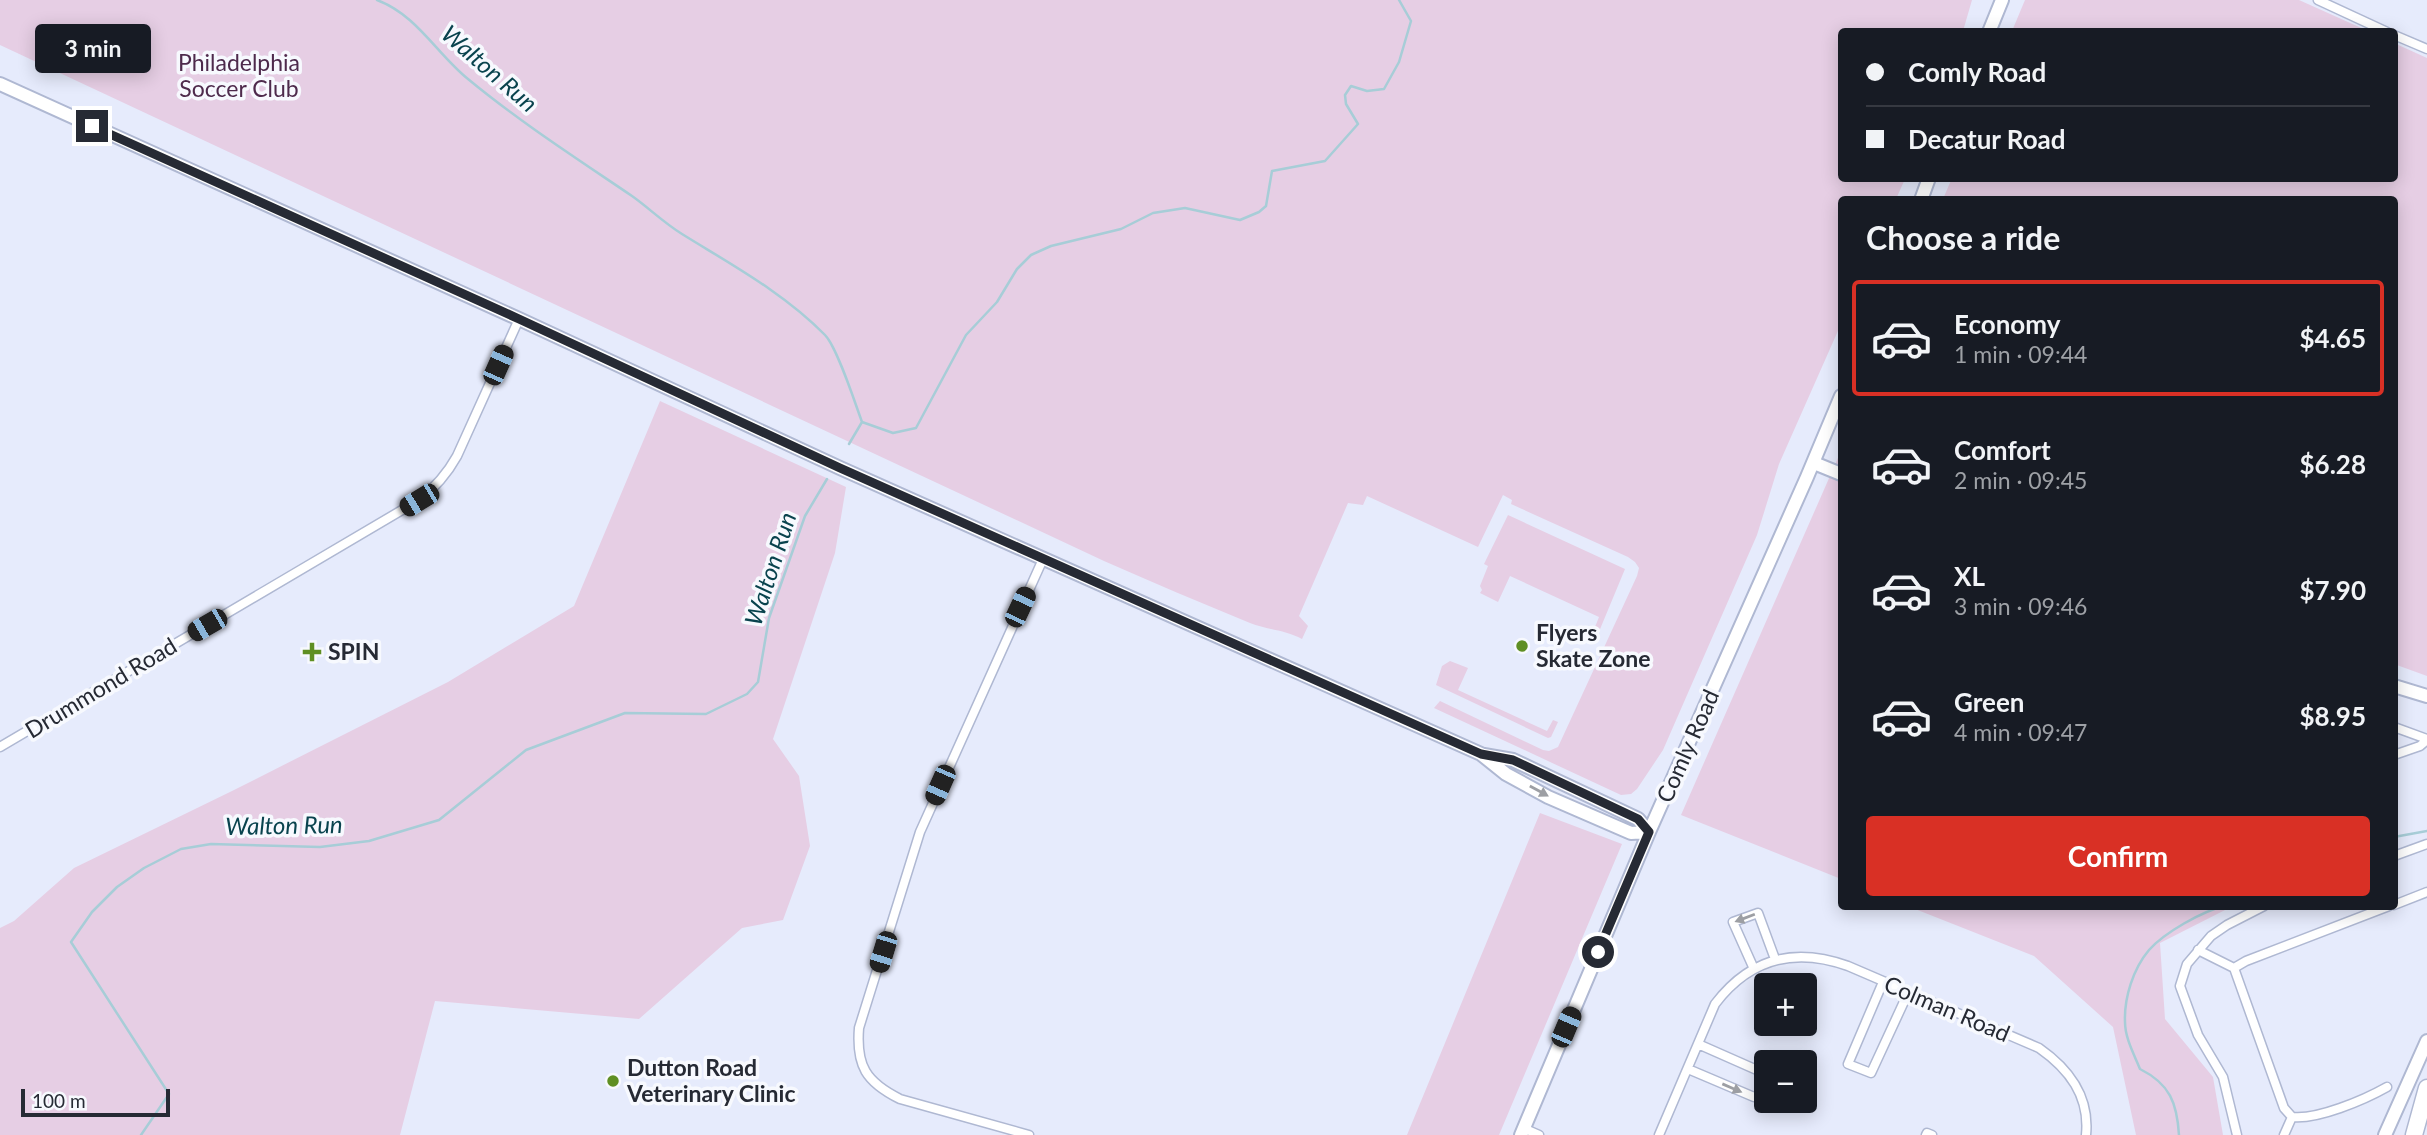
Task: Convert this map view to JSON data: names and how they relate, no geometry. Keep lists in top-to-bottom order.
{
  "streets": {
    "street": ["Drummond Road", "Comly Road", "Colman Road"]
  },
  "water": ["Walton Run"],
  "parks": ["Philadelphia Soccer Club"],
  "places": {
    "other": ["Flyers Skate Zone", "Dutton Road Veterinary Clinic"],
    "health": ["SPIN"]
  },
  "scale_bar": "100 m",
  "page": {
    "bubble": "3 min",
    "banner": ["Comly Road", "Decatur Road"],
    "heading": "Choose a ride",
    "list": [
      {
        "name": "Economy",
        "note": "1 min · 09:44",
        "value": "$4.65"
      },
      {
        "name": "Comfort",
        "note": "2 min · 09:45",
        "value": "$6.28"
      },
      {
        "name": "XL",
        "note": "3 min · 09:46",
        "value": "$7.90"
      },
      {
        "name": "Green",
        "note": "4 min · 09:47",
        "value": "$8.95"
      }
    ],
    "buttons": "Confirm",
    "map_buttons": ["+", "−"],
    "scale": "100 m"
  }
}
